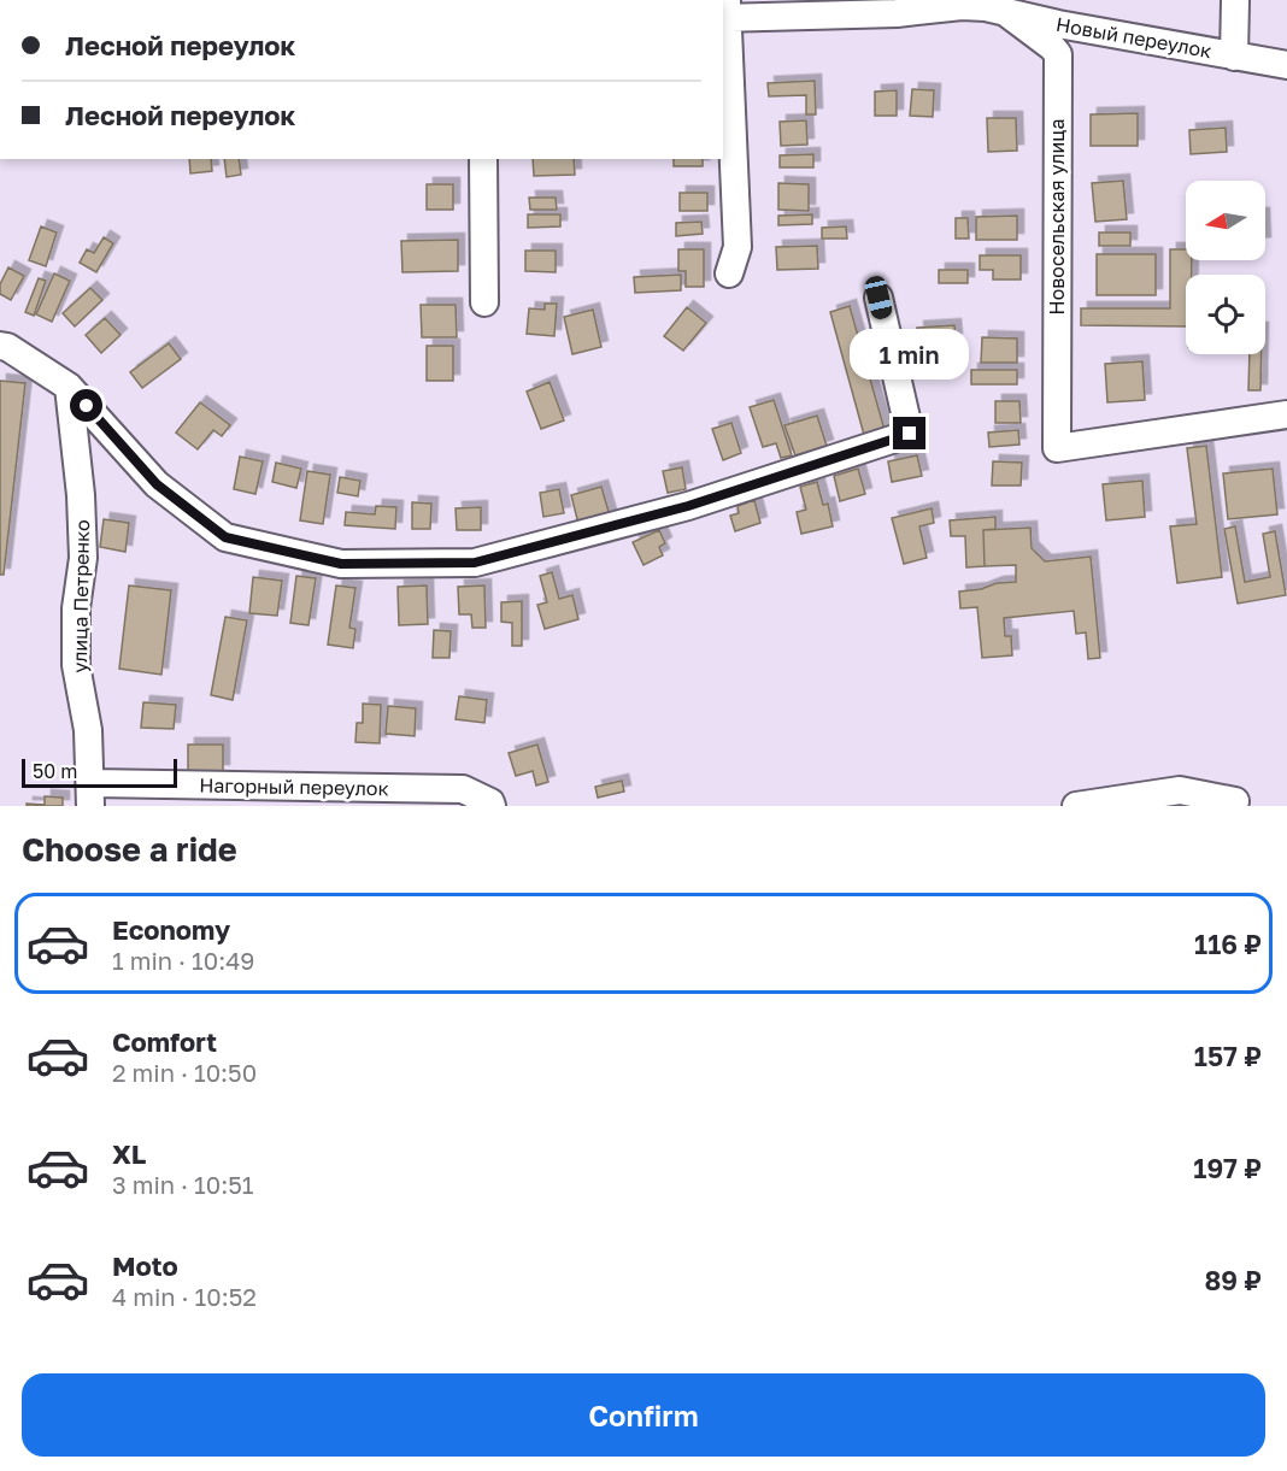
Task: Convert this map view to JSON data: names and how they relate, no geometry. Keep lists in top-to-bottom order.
{
  "streets": {
    "street": [
      "Новый переулок",
      "Новосельская улица",
      "улица Петренко",
      "Нагорный переулок"
    ]
  },
  "crossings": [
    ["Новый переулок", "Новосельская улица"],
    ["улица Петренко", "Нагорный переулок"]
  ],
  "scale_bar": "50 m",
  "north": "left",
  "page": {
    "banner": ["Лесной переулок", "Лесной переулок"],
    "bubble": "1 min",
    "scale": "50 m",
    "heading": "Choose a ride",
    "list": [
      {
        "name": "Economy",
        "note": "1 min · 10:49",
        "value": "116 ₽"
      },
      {
        "name": "Comfort",
        "note": "2 min · 10:50",
        "value": "157 ₽"
      },
      {
        "name": "XL",
        "note": "3 min · 10:51",
        "value": "197 ₽"
      },
      {
        "name": "Moto",
        "note": "4 min · 10:52",
        "value": "89 ₽"
      }
    ],
    "buttons": "Confirm"
  }
}
